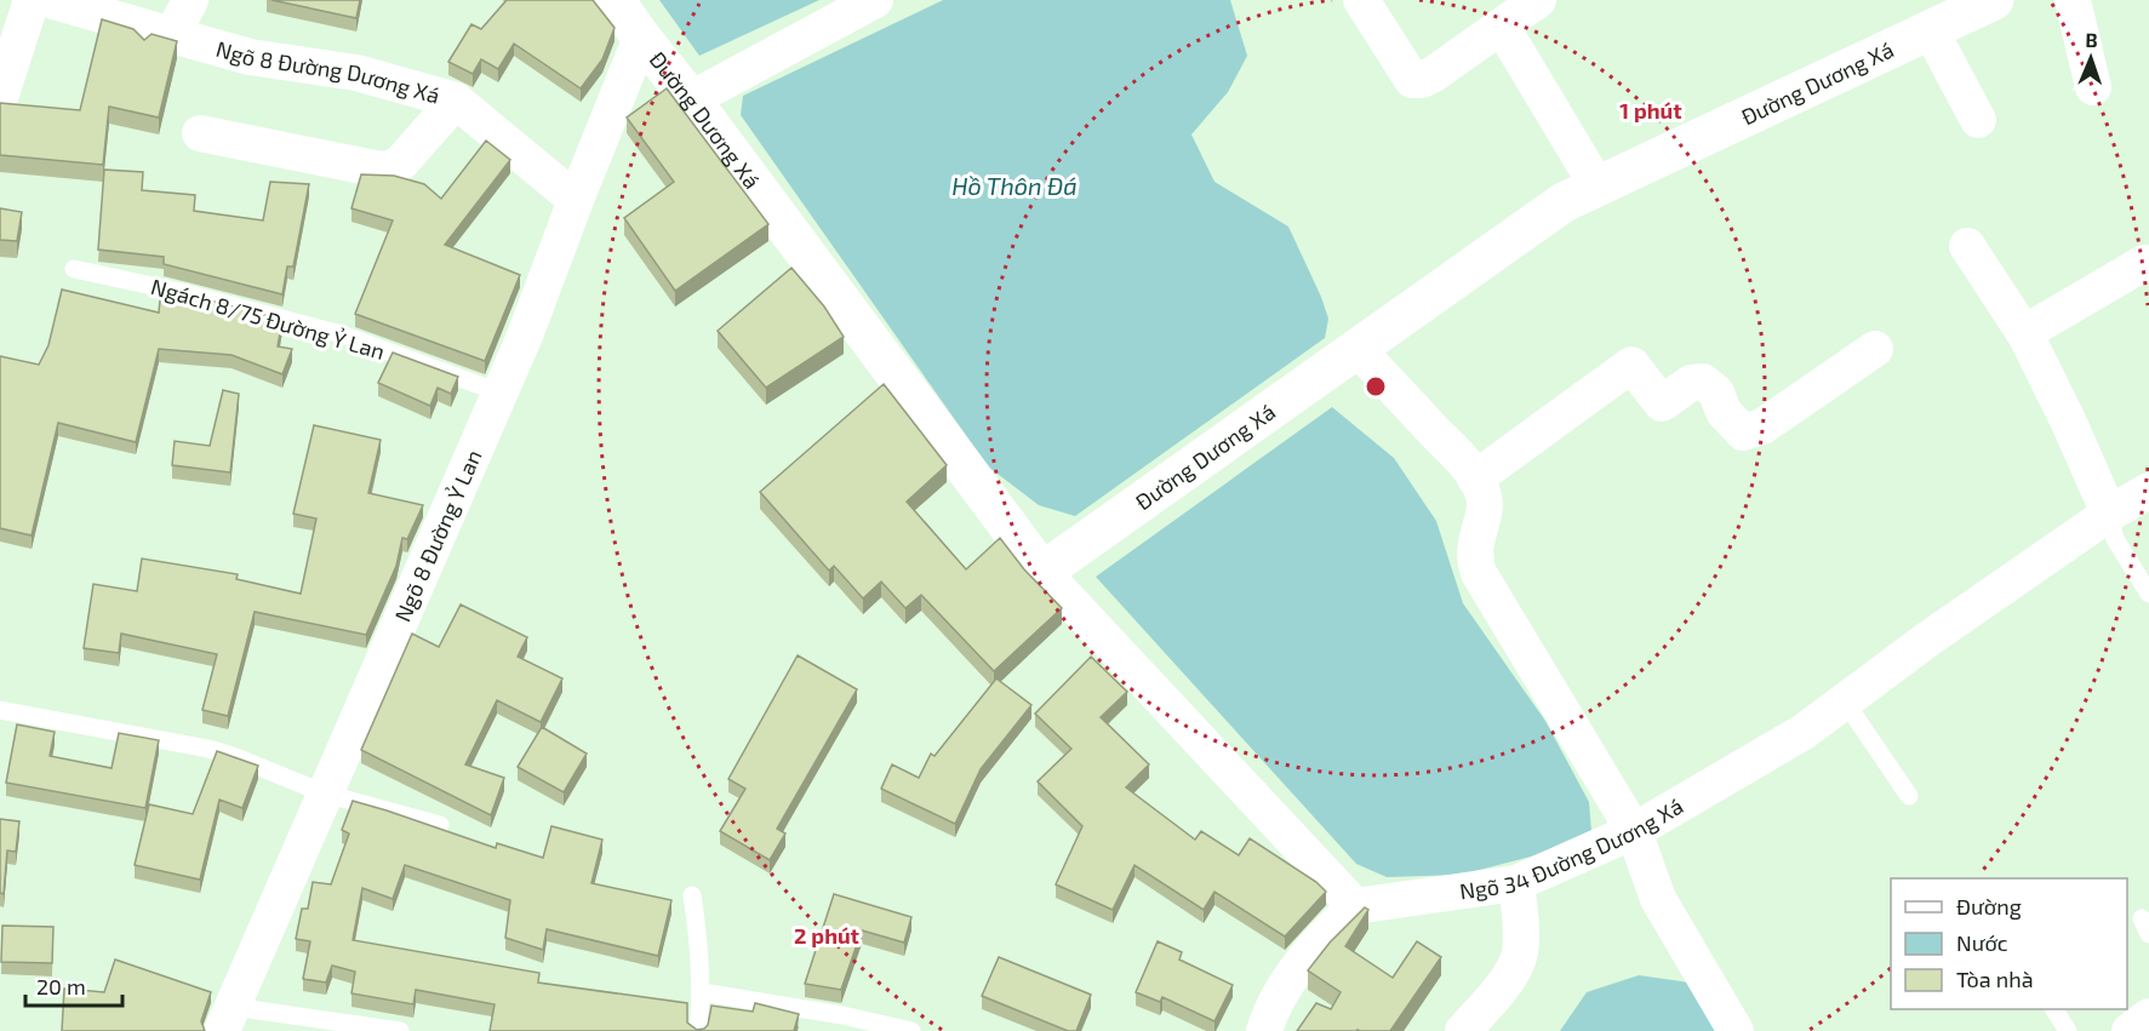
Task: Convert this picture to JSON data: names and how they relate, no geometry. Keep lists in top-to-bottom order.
{
  "streets": {
    "street": [
      "Ngõ 8 Đường Dương Xá",
      "Đường Dương Xá",
      "Ngõ 8 Đường Ỷ Lan",
      "Ngõ 34 Đường Dương Xá"
    ],
    "lane": ["Ngách 8/75 Đường Ỷ Lan"]
  },
  "crossings": [
    ["Ngõ 8 Đường Dương Xá", "Ngõ 8 Đường Ỷ Lan"],
    ["Đường Dương Xá", "Ngõ 8 Đường Ỷ Lan"],
    ["Ngách 8/75 Đường Ỷ Lan", "Ngõ 8 Đường Ỷ Lan"]
  ],
  "water": ["Hồ Thôn Đá"],
  "legend": ["Đường", "Nước", "Tòa nhà"],
  "scale_bar": "20 m",
  "north": "top",
  "rings": ["1 phút", "2 phút"]
}
